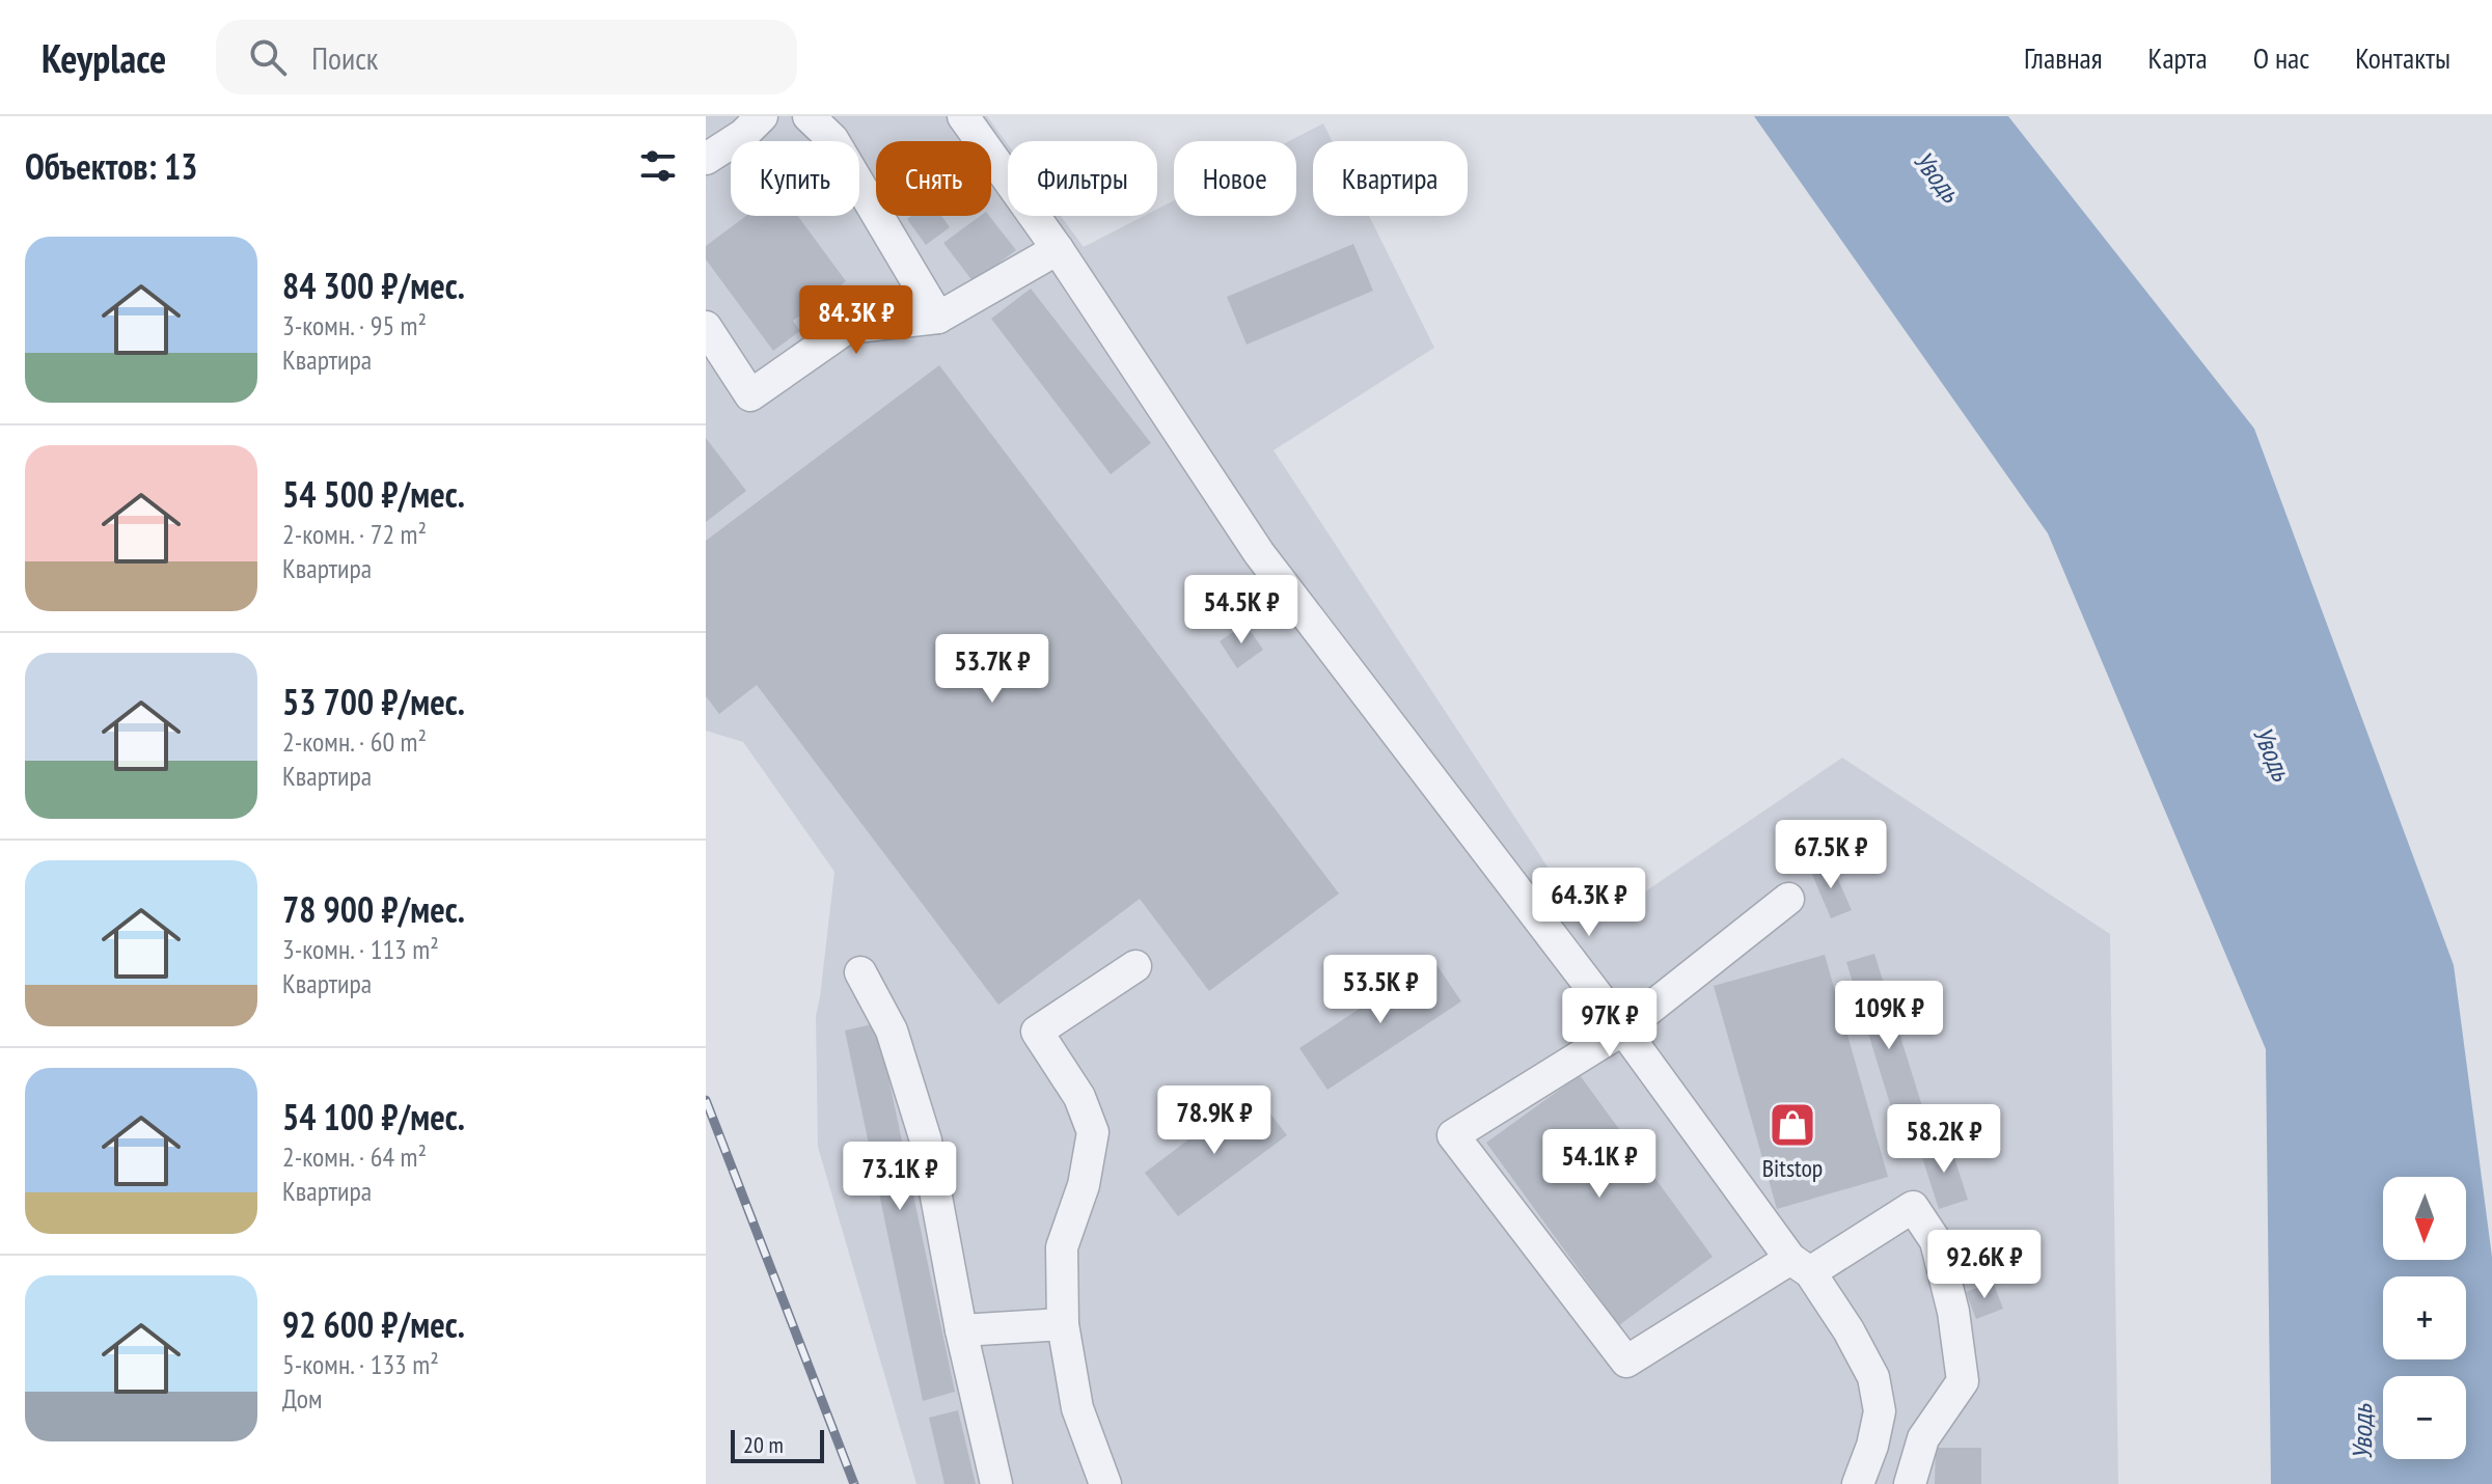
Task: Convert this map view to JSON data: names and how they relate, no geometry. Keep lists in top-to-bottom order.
{
  "water": ["Уводь"],
  "places": {
    "shop": ["Bitstop"]
  },
  "scale_bar": "20 m",
  "north": "bottom",
  "page": {
    "header": "Keyplace",
    "search": "Поиск",
    "nav": [
      "Главная",
      "Карта",
      "О нас",
      "Контакты"
    ],
    "heading": "Объектов: 13",
    "chip": [
      "Купить",
      "Снять",
      "Фильтры",
      "Новое",
      "Квартира"
    ],
    "list": [
      {
        "name": "84 300 ₽/мес.",
        "note": "3-комн. · 95 m² · Квартира"
      },
      {
        "name": "54 500 ₽/мес.",
        "note": "2-комн. · 72 m² · Квартира"
      },
      {
        "name": "53 700 ₽/мес.",
        "note": "2-комн. · 60 m² · Квартира"
      },
      {
        "name": "78 900 ₽/мес.",
        "note": "3-комн. · 113 m² · Квартира"
      },
      {
        "name": "54 100 ₽/мес.",
        "note": "2-комн. · 64 m² · Квартира"
      },
      {
        "name": "92 600 ₽/мес.",
        "note": "5-комн. · 133 m² · Дом"
      }
    ],
    "price": [
      "84.3K ₽",
      "54.5K ₽",
      "53.7K ₽",
      "67.5K ₽",
      "64.3K ₽",
      "53.5K ₽",
      "109K ₽",
      "97K ₽",
      "78.9K ₽",
      "58.2K ₽",
      "54.1K ₽",
      "73.1K ₽",
      "92.6K ₽"
    ],
    "map_buttons": ["+", "−"],
    "scale": "20 m"
  }
}
